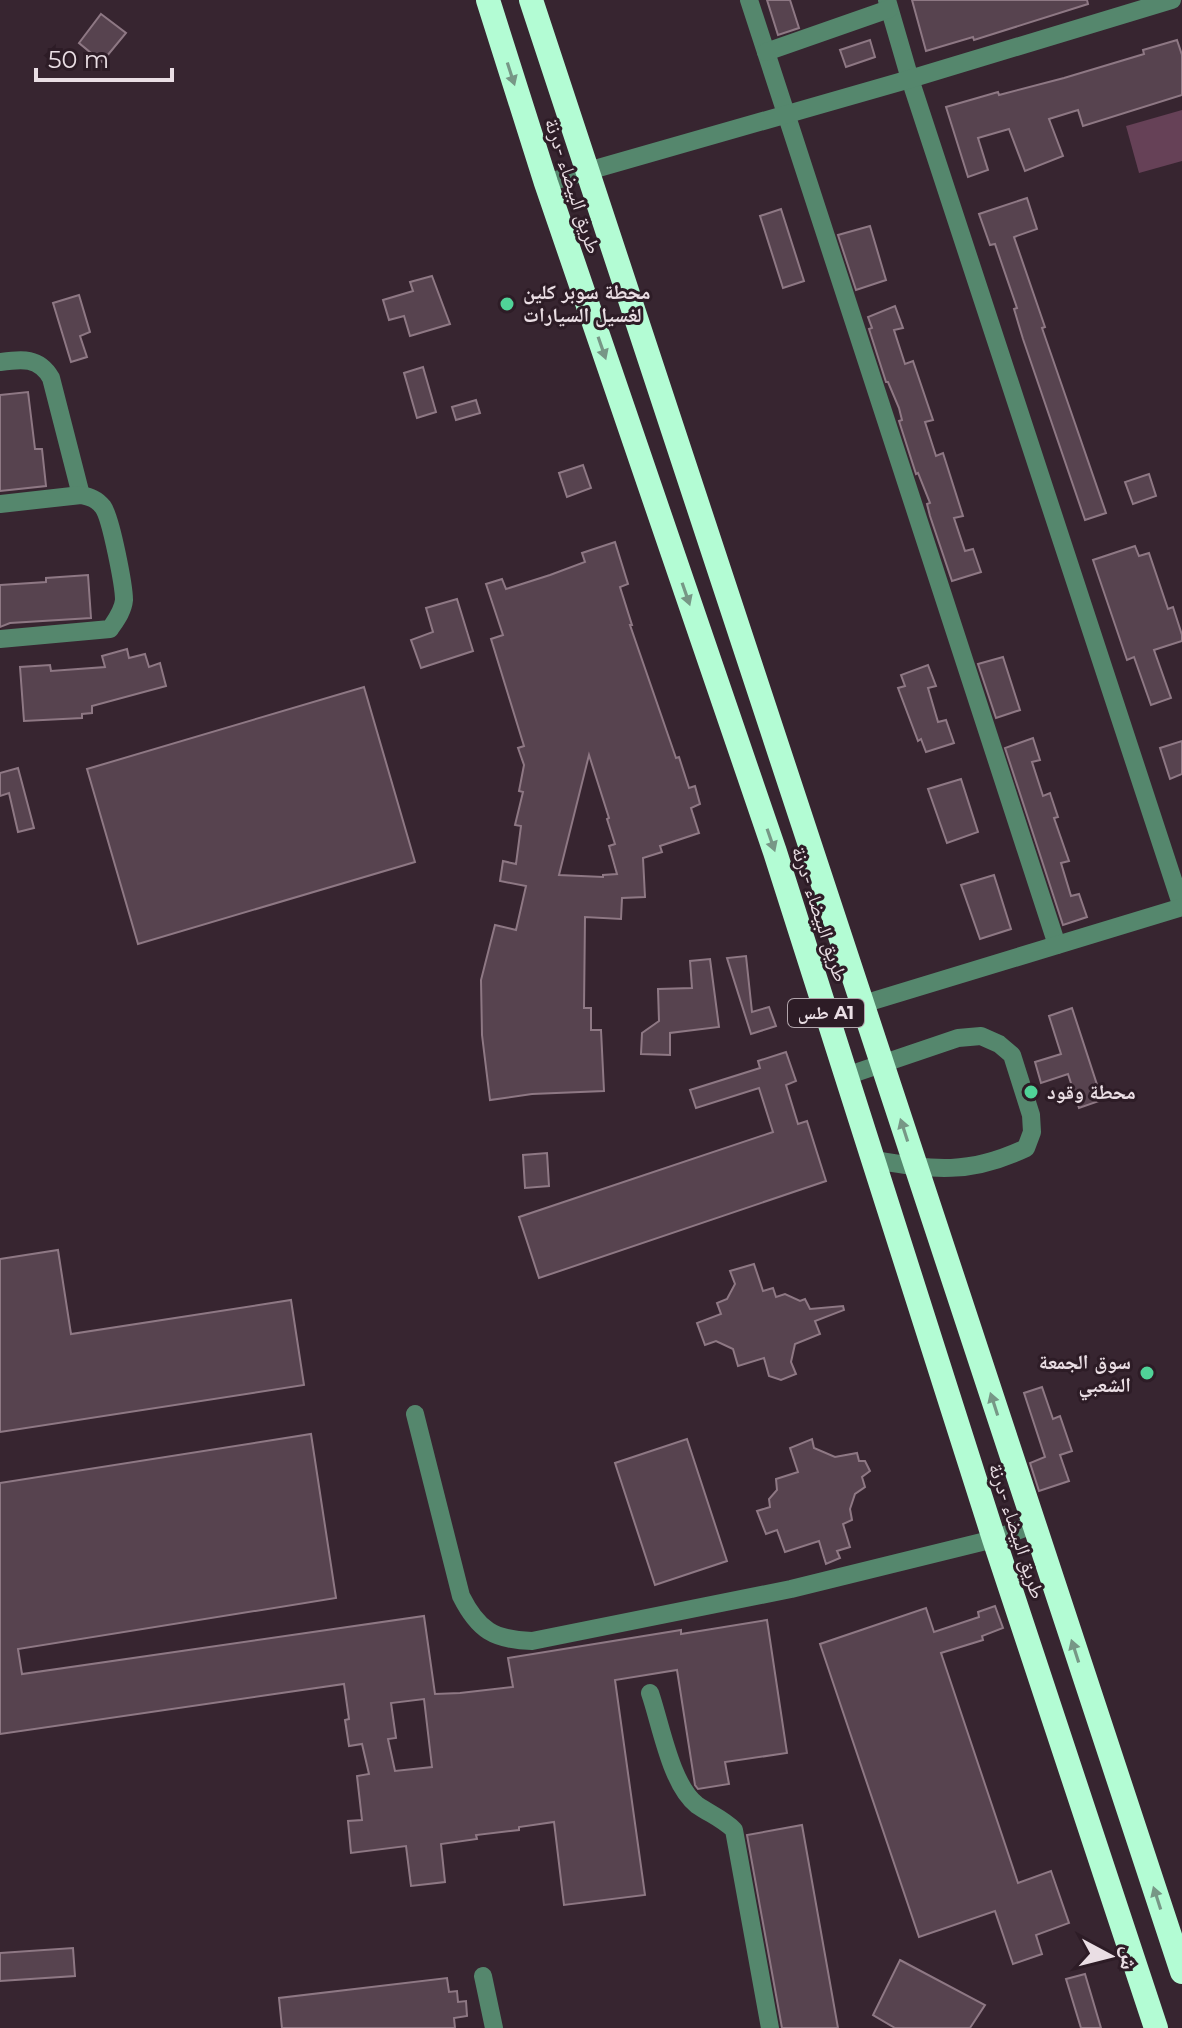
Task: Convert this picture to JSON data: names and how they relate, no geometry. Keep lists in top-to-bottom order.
{
  "streets": {
    "highway": ["طريق البيضاء -درنة", "طس A1"]
  },
  "places": ["محطة سوبر كلين لغسيل السيارات", "محطة وقود", "سوق الجمعة الشعبي"],
  "scale_bar": "50 m",
  "north": "right"
}
